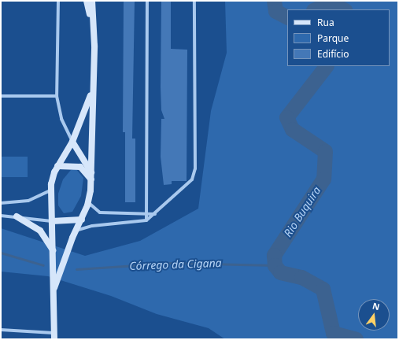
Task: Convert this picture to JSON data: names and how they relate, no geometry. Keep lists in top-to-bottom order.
{
  "water": ["Rio Buquira", "Córrego da Cigana"],
  "legend": ["Rua", "Parque", "Edifício"],
  "north": "top"
}
